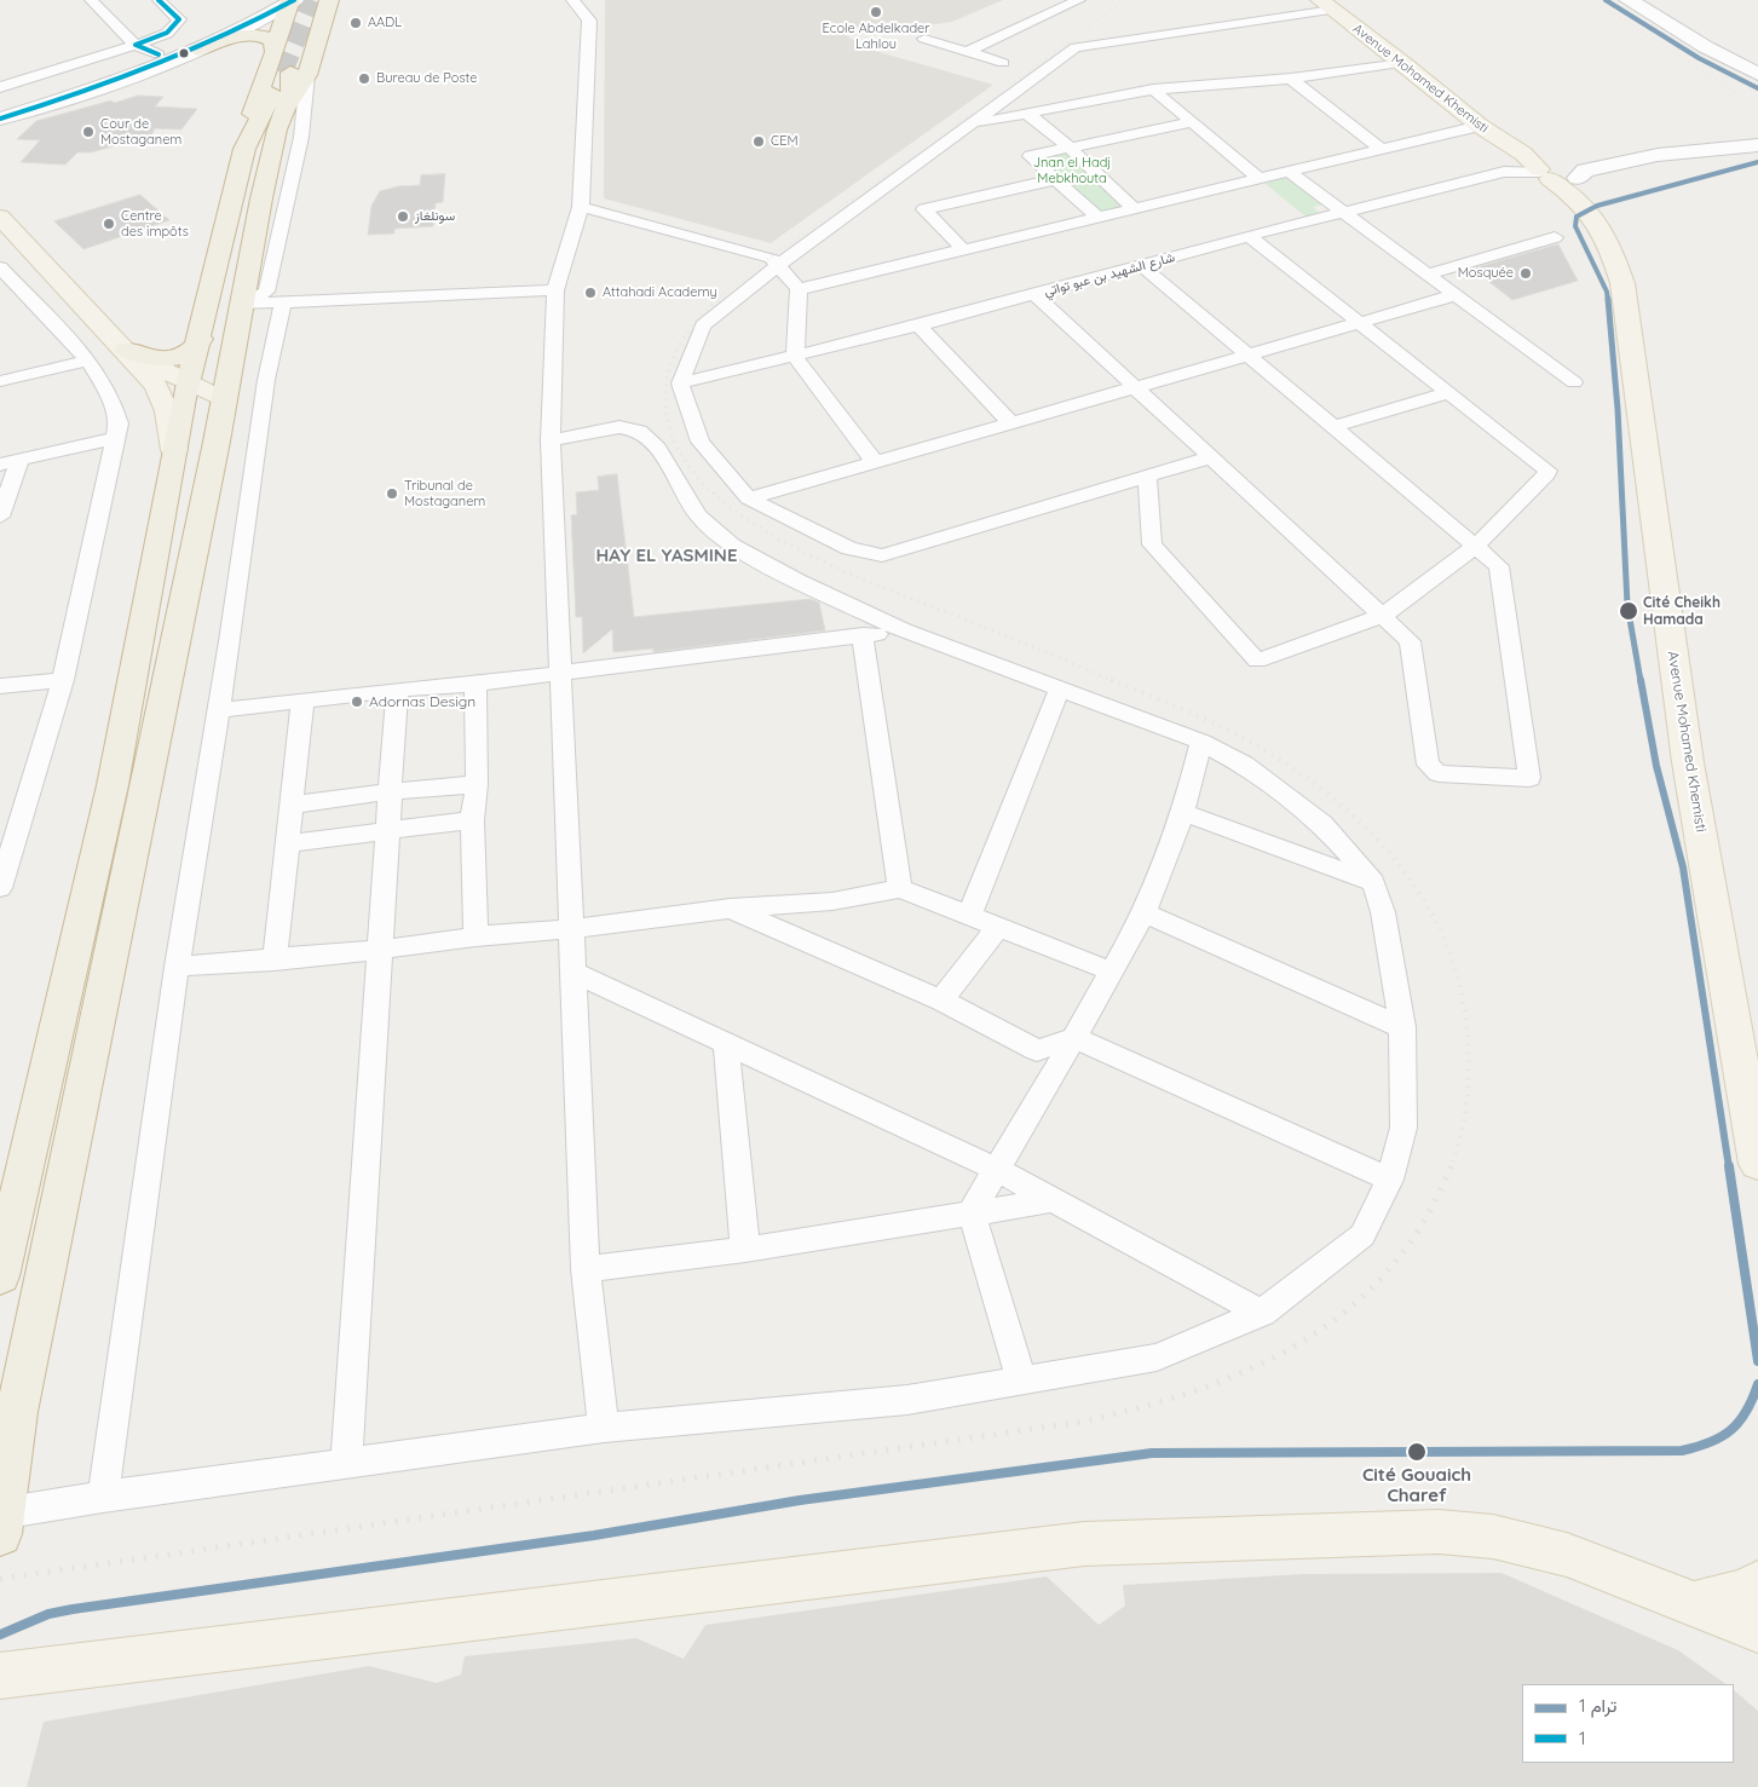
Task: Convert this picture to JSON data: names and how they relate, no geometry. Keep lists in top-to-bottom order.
{
  "streets": {
    "main road": ["Avenue Mohamed Khemisti"],
    "street": ["شارع الشهيد بن عبو تواتي"]
  },
  "crossings": [
    ["Avenue Mohamed Khemisti", "شارع الشهيد بن عبو تواتي"]
  ],
  "districts": ["HAY EL YASMINE"],
  "parks": ["Jnan el Hadj Mebkhouta"],
  "places": [
    "Ecole Abdelkader Lahlou",
    "AADL",
    "Bureau de Poste",
    "Cour de Mostaganem",
    "CEM",
    "سونلغاز",
    "Centre des impôts",
    "Mosquée",
    "Attahadi Academy",
    "Tribunal de Mostaganem",
    "Cité Cheikh Hamada",
    "Adornas Design",
    "Cité Gouaich Charef"
  ],
  "lines": ["tram line 1", "transit line 1"],
  "legend": ["ترام 1", "1"]
}
